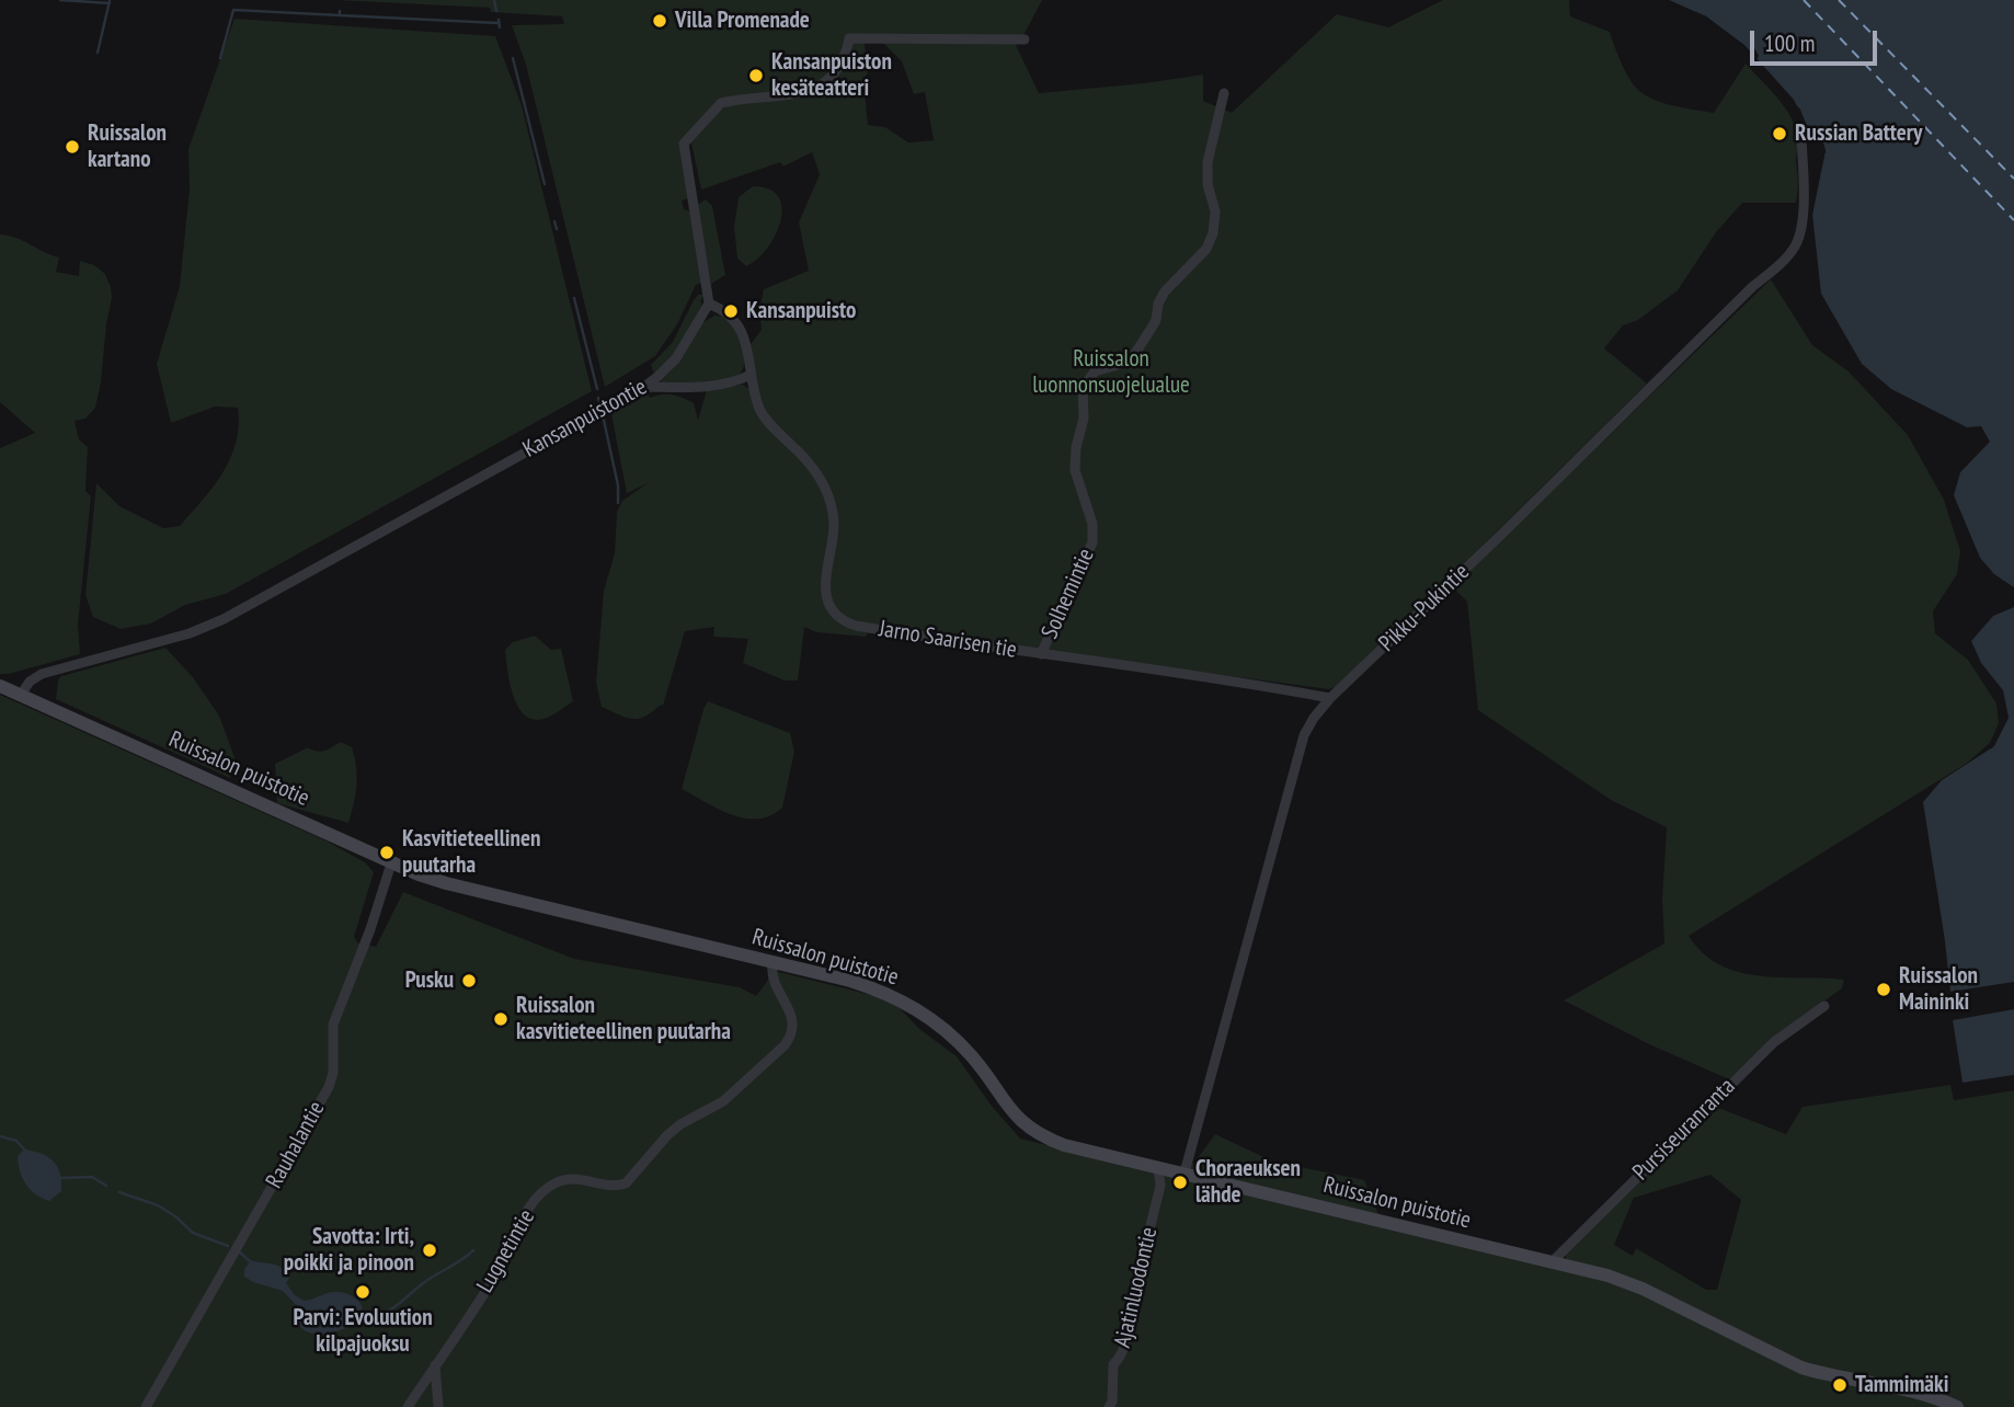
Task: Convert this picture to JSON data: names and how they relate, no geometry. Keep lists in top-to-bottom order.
{
  "streets": {
    "street": [
      "Kansanpuistontie",
      "Solhemintie",
      "Pikku-Pukintie",
      "Jarno Saarisen tie",
      "Ruissalon puistotie",
      "Pursiseuranranta",
      "Rauhalantie",
      "Lugnetintie",
      "Ajatinluodontie"
    ]
  },
  "crossings": [
    ["Kansanpuistontie", "Jarno Saarisen tie"],
    ["Kansanpuistontie", "Ruissalon puistotie"],
    ["Solhemintie", "Jarno Saarisen tie"],
    ["Pikku-Pukintie", "Jarno Saarisen tie"],
    ["Pikku-Pukintie", "Ruissalon puistotie"],
    ["Ruissalon puistotie", "Pursiseuranranta"],
    ["Ruissalon puistotie", "Rauhalantie"],
    ["Ruissalon puistotie", "Lugnetintie"],
    ["Ruissalon puistotie", "Ajatinluodontie"]
  ],
  "parks": ["Ruissalon luonnonsuojelualue"],
  "places": [
    "Villa Promenade",
    "Kansanpuiston kesäteatteri",
    "Russian Battery",
    "Ruissalon kartano",
    "Kansanpuisto",
    "Kasvitieteellinen puutarha",
    "Pusku",
    "Ruissalon Maininki",
    "Ruissalon kasvitieteellinen puutarha",
    "Choraeuksen lähde",
    "Savotta: Irti, poikki ja pinoon",
    "Parvi: Evoluution kilpajuoksu",
    "Tammimäki"
  ],
  "scale_bar": "100 m"
}
